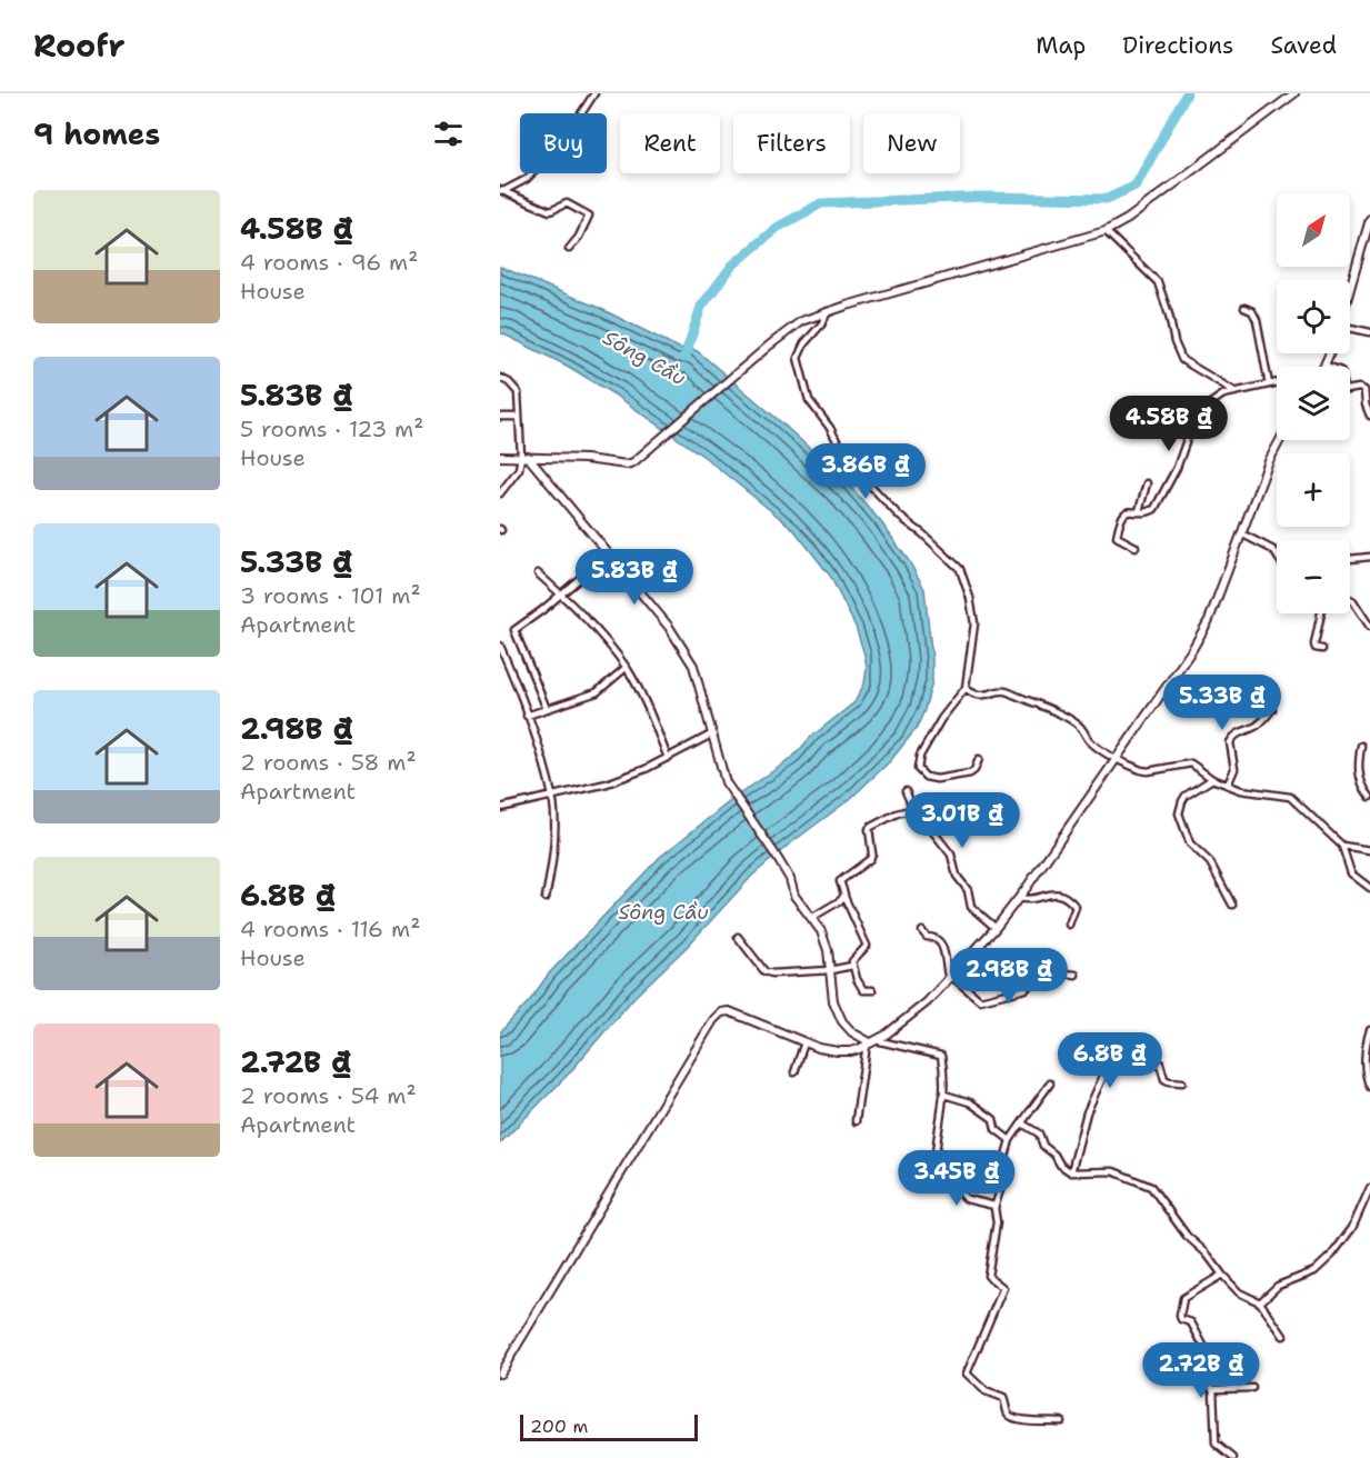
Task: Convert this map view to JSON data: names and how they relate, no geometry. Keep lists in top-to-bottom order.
{
  "water": ["Sông Cầu"],
  "scale_bar": "200 m",
  "north": "top right",
  "page": {
    "header": "Roofr",
    "nav": ["Map", "Directions", "Saved"],
    "heading": "9 homes",
    "chip": [
      "Buy",
      "Rent",
      "Filters",
      "New"
    ],
    "list": [
      {
        "name": "4.58B ₫",
        "note": "4 rooms · 96 m² · House"
      },
      {
        "name": "5.83B ₫",
        "note": "5 rooms · 123 m² · House"
      },
      {
        "name": "5.33B ₫",
        "note": "3 rooms · 101 m² · Apartment"
      },
      {
        "name": "2.98B ₫",
        "note": "2 rooms · 58 m² · Apartment"
      },
      {
        "name": "6.8B ₫",
        "note": "4 rooms · 116 m² · House"
      },
      {
        "name": "2.72B ₫",
        "note": "2 rooms · 54 m² · Apartment"
      }
    ],
    "map_buttons": ["+", "−"],
    "price": [
      "4.58B ₫",
      "3.86B ₫",
      "5.83B ₫",
      "5.33B ₫",
      "3.01B ₫",
      "2.98B ₫",
      "6.8B ₫",
      "3.45B ₫",
      "2.72B ₫"
    ],
    "scale": "200 m"
  }
}
